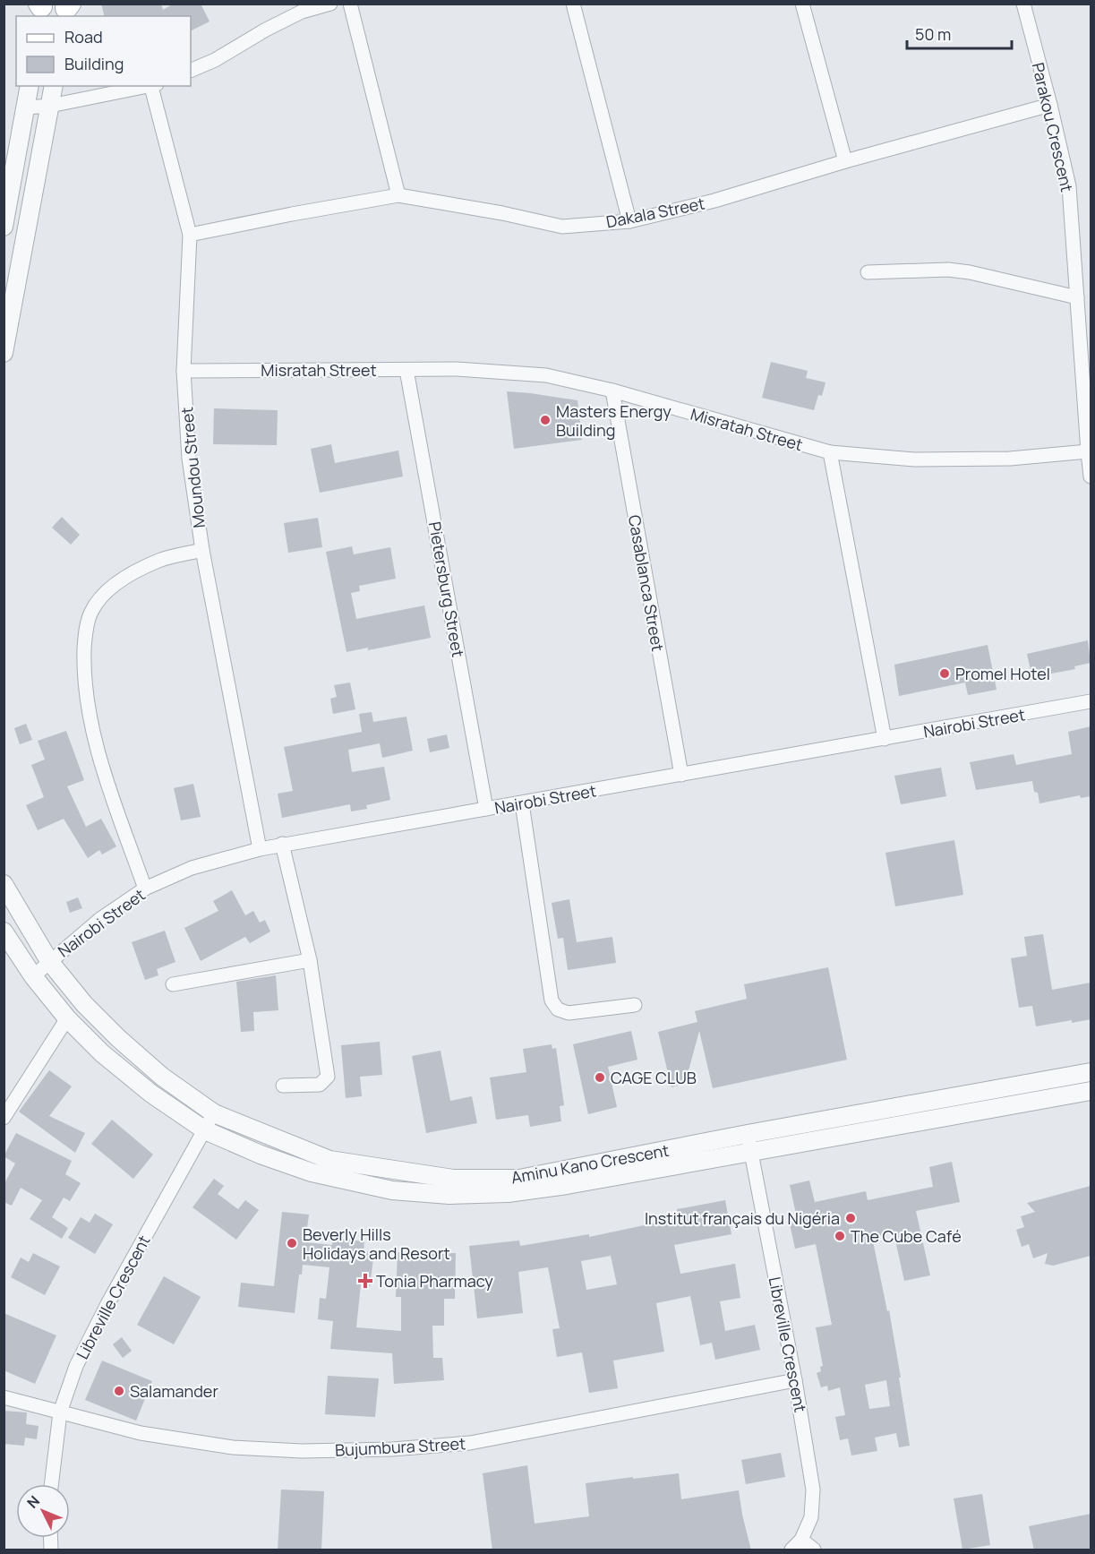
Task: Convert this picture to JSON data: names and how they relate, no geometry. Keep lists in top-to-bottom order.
{
  "streets": {
    "street": [
      "Parakou Crescent",
      "Dakala Street",
      "Misratah Street",
      "Moundou Street",
      "Casablanca Street",
      "Pietersburg Street",
      "Nairobi Street",
      "Aminu Kano Crescent",
      "Libreville Crescent",
      "Bujumbura Street"
    ]
  },
  "crossings": [
    ["Parakou Crescent", "Dakala Street"],
    ["Parakou Crescent", "Misratah Street"],
    ["Dakala Street", "Moundou Street"],
    ["Misratah Street", "Moundou Street"],
    ["Misratah Street", "Casablanca Street"],
    ["Misratah Street", "Pietersburg Street"],
    ["Moundou Street", "Nairobi Street"],
    ["Casablanca Street", "Nairobi Street"],
    ["Pietersburg Street", "Nairobi Street"],
    ["Nairobi Street", "Aminu Kano Crescent"],
    ["Aminu Kano Crescent", "Libreville Crescent"],
    ["Libreville Crescent", "Bujumbura Street"]
  ],
  "places": {
    "other": [
      "Masters Energy Building",
      "Promel Hotel",
      "CAGE CLUB",
      "Institut français du Nigéria",
      "The Cube Café",
      "Beverly Hills Holidays and Resort",
      "Salamander"
    ],
    "health": ["Tonia Pharmacy"]
  },
  "legend": ["Road", "Building"],
  "scale_bar": "50 m",
  "north": "top left"
}
